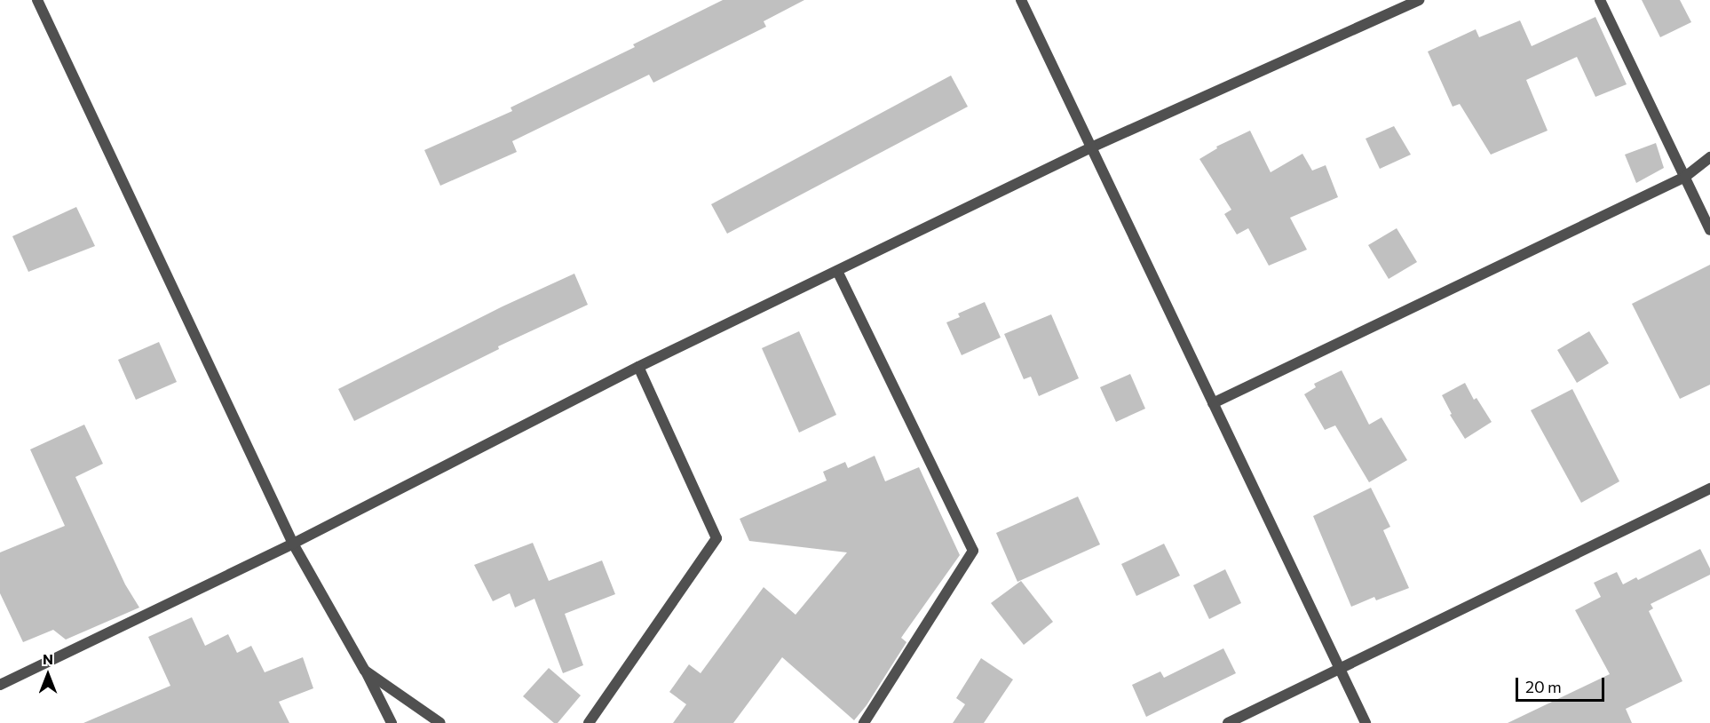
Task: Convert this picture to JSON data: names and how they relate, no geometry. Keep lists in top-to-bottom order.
{
  "scale_bar": "20 m",
  "north": "top"
}
